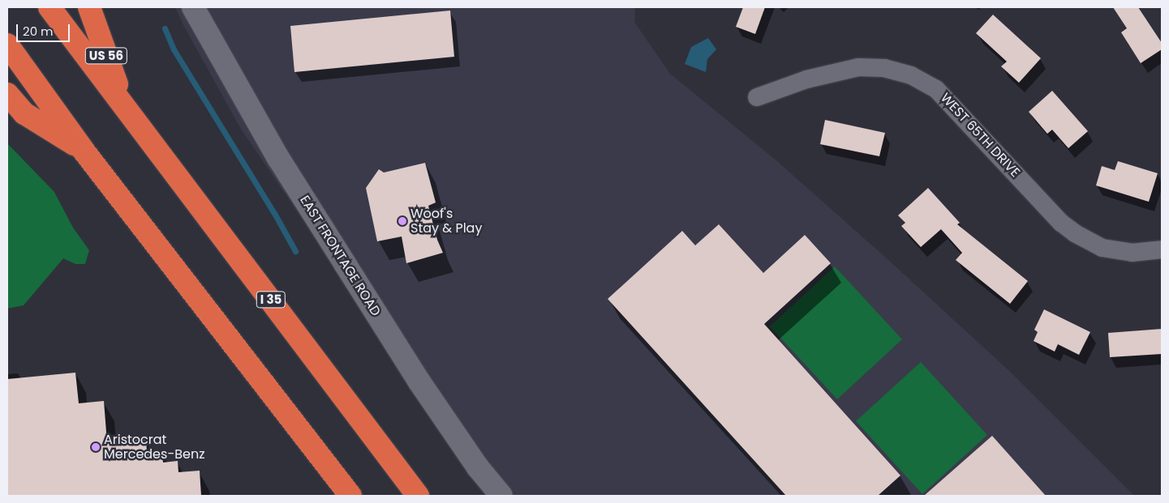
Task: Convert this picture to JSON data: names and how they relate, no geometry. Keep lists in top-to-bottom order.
{
  "streets": {
    "highway": ["US 56", "I 35"],
    "street": ["WEST 65TH DRIVE", "EAST FRONTAGE ROAD"]
  },
  "crossings": [
    ["US 56", "I 35"]
  ],
  "places": ["Woof's Stay & Play", "Aristocrat Mercedes-Benz"],
  "scale_bar": "20 m"
}
